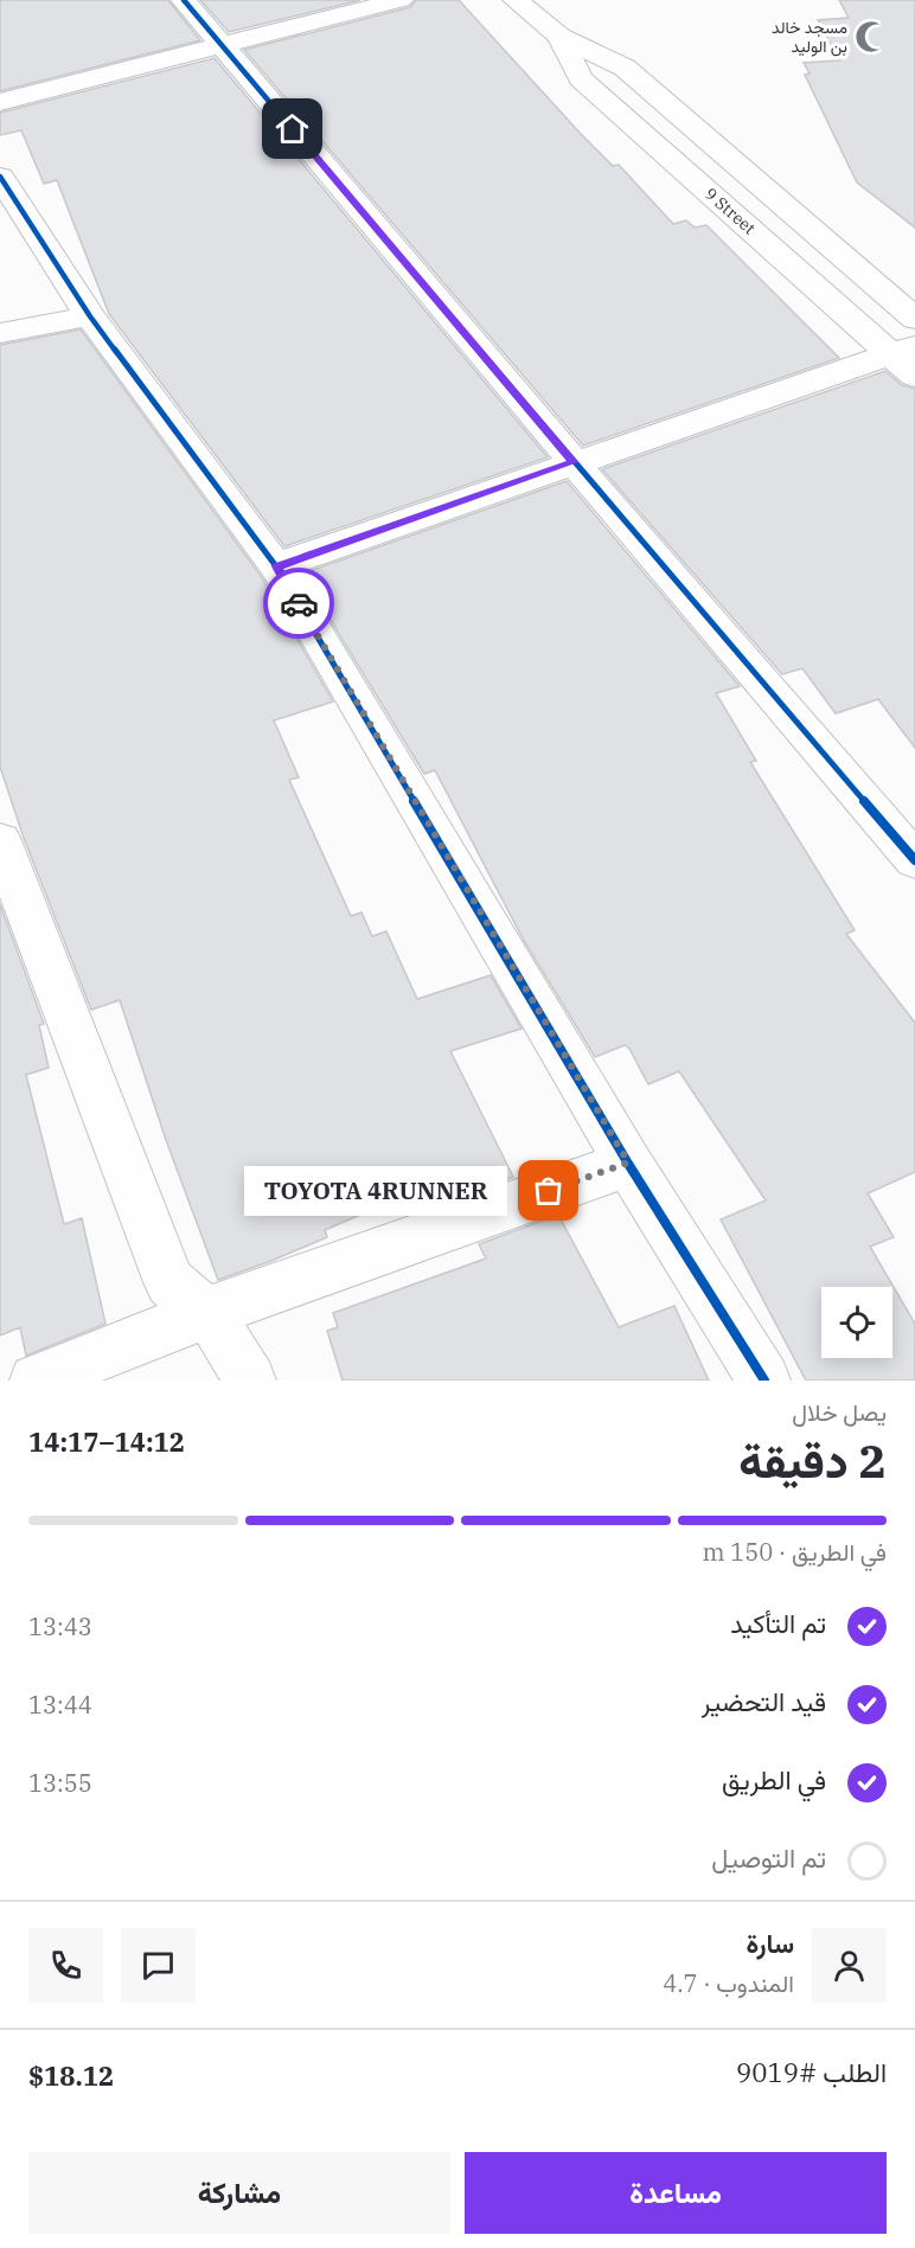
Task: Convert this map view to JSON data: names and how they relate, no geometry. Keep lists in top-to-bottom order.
{
  "streets": {
    "street": ["9 Street"]
  },
  "places": {
    "mosque": ["مسجد خالد بن الوليد"],
    "other": ["TOYOTA 4RUNNER"]
  },
  "page": {
    "bubble": "TOYOTA 4RUNNER",
    "heading": ["2 دقيقة", "يصل خلال", "14:12–14:17"],
    "panel": [
      "سارة",
      "المندوب · 4.7",
      "الطلب #9019",
      "$18.12"
    ],
    "bar": "في الطريق · 150 m",
    "list": [
      ["تم التأكيد", "13:43"],
      ["قيد التحضير", "13:44"],
      ["في الطريق", "13:55"],
      "تم التوصيل"
    ],
    "buttons": ["مساعدة", "مشاركة"]
  }
}
